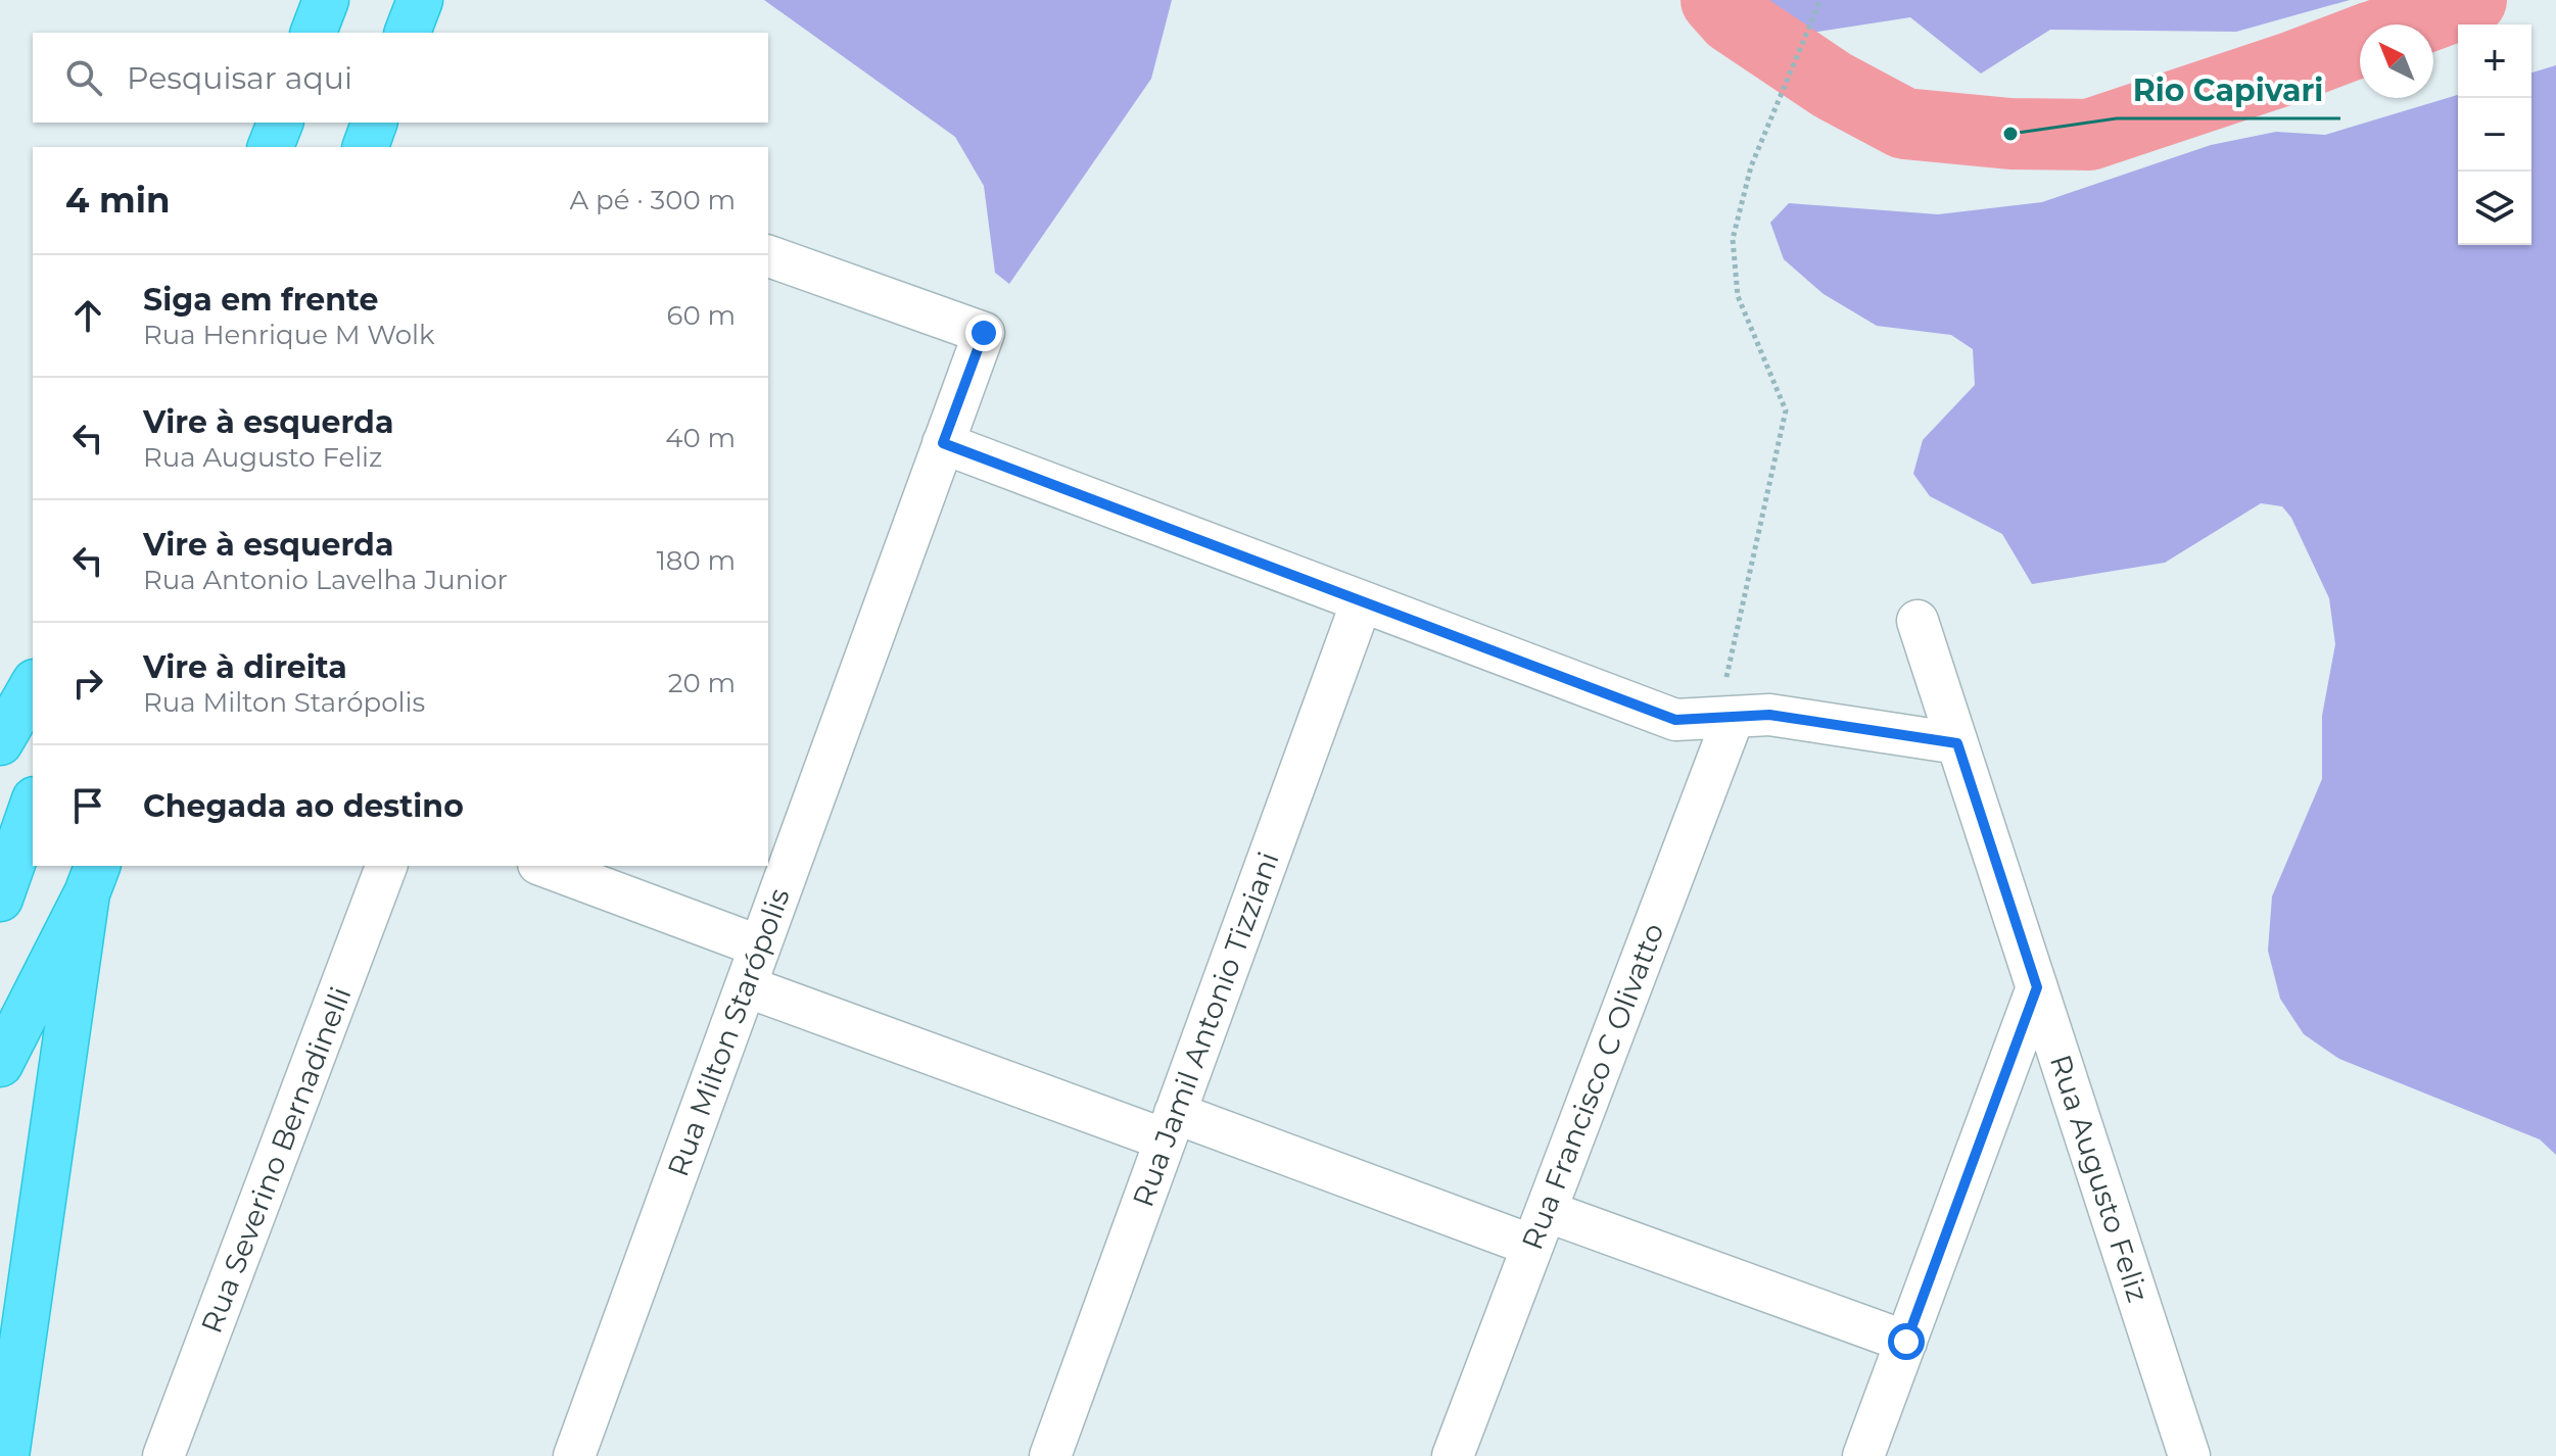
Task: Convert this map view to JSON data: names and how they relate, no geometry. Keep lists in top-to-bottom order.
{
  "streets": {
    "street": [
      "Rua Jamil Antonio Tizziani",
      "Rua Milton Starópolis",
      "Rua Francisco C Olivatto",
      "Rua Severino Bernadinelli",
      "Rua Augusto Feliz"
    ]
  },
  "places": ["Rio Capivari"],
  "north": "top left",
  "page": {
    "map_buttons": ["+", "−"],
    "search": "Pesquisar aqui",
    "heading": ["4 min", "A pé · 300 m"],
    "list": [
      ["Siga em frente", "Rua Henrique M Wolk", "60 m"],
      ["Vire à esquerda", "Rua Augusto Feliz", "40 m"],
      ["Vire à esquerda", "Rua Antonio Lavelha Junior", "180 m"],
      ["Vire à direita", "Rua Milton Starópolis", "20 m"],
      "Chegada ao destino"
    ]
  }
}
